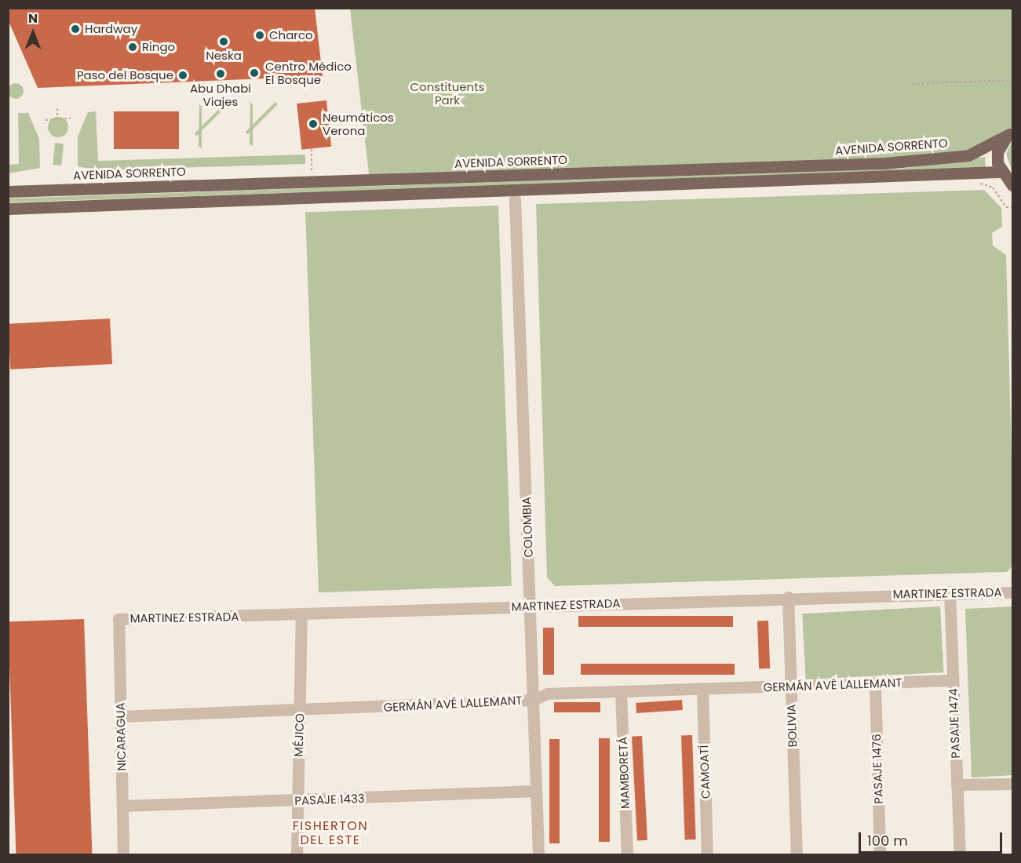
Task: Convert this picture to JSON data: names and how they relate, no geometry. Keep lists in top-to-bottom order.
{
  "streets": {
    "main road": ["AVENIDA SORRENTO"],
    "street": [
      "COLOMBIA",
      "MARTINEZ ESTRADA",
      "GERMÁN AVÉ LALLEMANT",
      "PASAJE 1474",
      "BOLIVIA",
      "MÉJICO",
      "NICARAGUA",
      "PASAJE 1476",
      "CAMOATÍ",
      "MAMBORETÁ",
      "PASAJE 1433"
    ]
  },
  "crossings": [
    ["COLOMBIA", "MARTINEZ ESTRADA"],
    ["COLOMBIA", "GERMÁN AVÉ LALLEMANT"],
    ["COLOMBIA", "PASAJE 1433"],
    ["MARTINEZ ESTRADA", "PASAJE 1474"],
    ["MARTINEZ ESTRADA", "BOLIVIA"],
    ["MARTINEZ ESTRADA", "MÉJICO"],
    ["MARTINEZ ESTRADA", "NICARAGUA"],
    ["GERMÁN AVÉ LALLEMANT", "PASAJE 1474"],
    ["GERMÁN AVÉ LALLEMANT", "BOLIVIA"],
    ["GERMÁN AVÉ LALLEMANT", "MÉJICO"],
    ["GERMÁN AVÉ LALLEMANT", "NICARAGUA"],
    ["GERMÁN AVÉ LALLEMANT", "PASAJE 1476"],
    ["GERMÁN AVÉ LALLEMANT", "CAMOATÍ"],
    ["GERMÁN AVÉ LALLEMANT", "MAMBORETÁ"],
    ["MÉJICO", "PASAJE 1433"],
    ["NICARAGUA", "PASAJE 1433"]
  ],
  "districts": ["FISHERTON DEL ESTE"],
  "parks": ["Constituents Park"],
  "places": [
    "Hardway",
    "Charco",
    "Neska",
    "Ringo",
    "Centro Médico El Bosque",
    "Abu Dhabi Viajes",
    "Paso del Bosque",
    "Neumáticos Verona"
  ],
  "scale_bar": "100 m",
  "north": "top"
}
